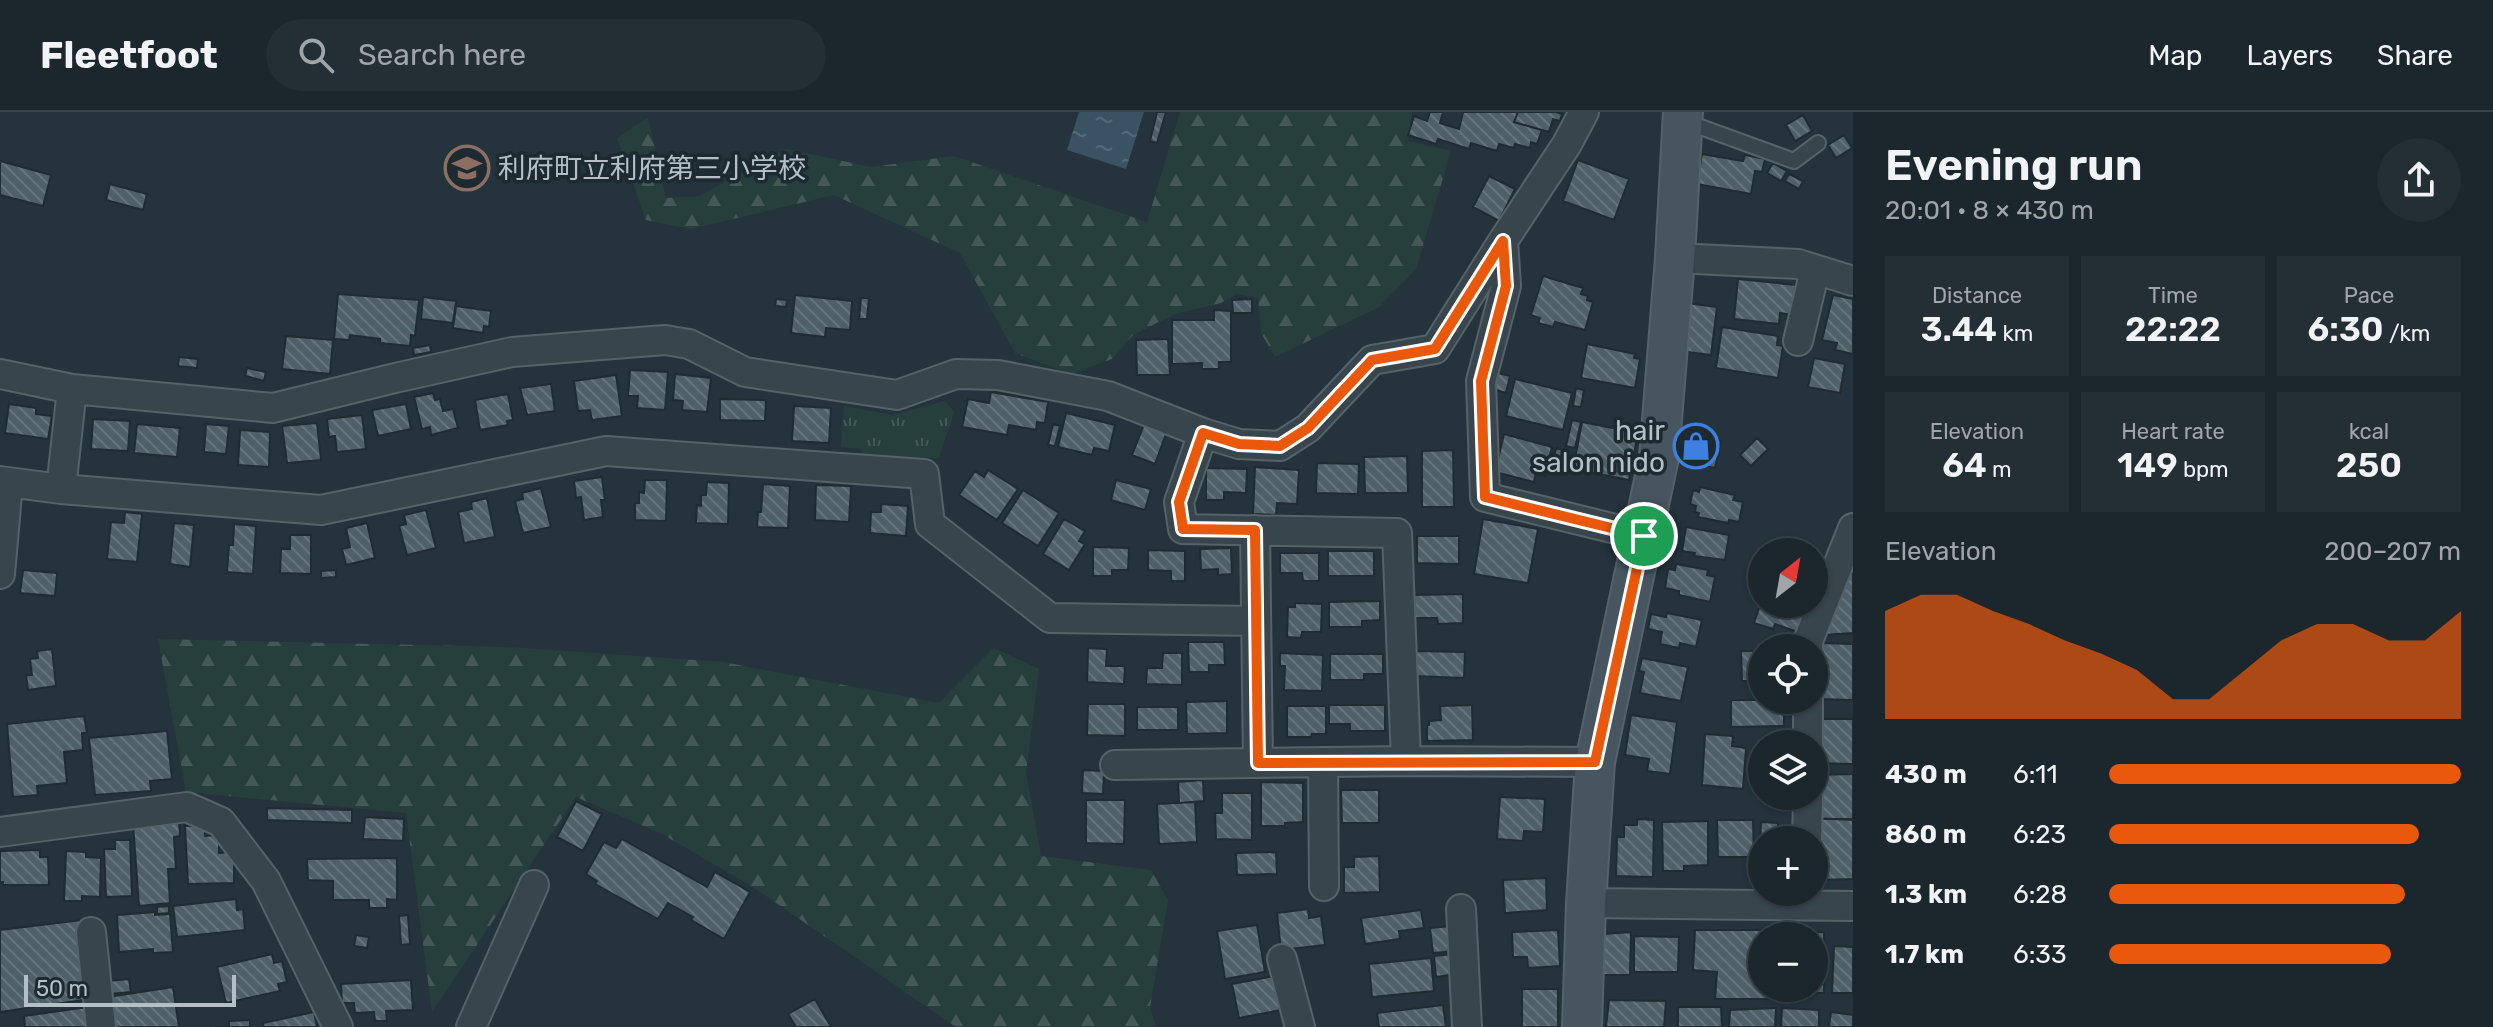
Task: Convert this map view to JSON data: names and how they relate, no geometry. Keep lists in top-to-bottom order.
{
  "places": {
    "school or university": ["利府町立利府第三小学校"],
    "shop": ["hair salon nido"]
  },
  "scale_bar": "50 m",
  "north": "top right",
  "page": {
    "header": "Fleetfoot",
    "search": "Search here",
    "nav": ["Map", "Layers", "Share"],
    "heading": ["Evening run", "20:01 · 8 × 430 m"],
    "stats": [
      ["Distance", "3.44 km"],
      ["Time", "22:22"],
      ["Pace", "6:30 /km"],
      ["Elevation", "64 m"],
      ["Heart rate", "149 bpm"],
      ["kcal", "250"]
    ],
    "chart": ["Elevation", "200–207 m"],
    "map_buttons": ["+", "−"],
    "list": [
      {
        "name": "430 m",
        "note": "6:11"
      },
      {
        "name": "860 m",
        "note": "6:23"
      },
      {
        "name": "1.3 km",
        "note": "6:28"
      },
      {
        "name": "1.7 km",
        "note": "6:33"
      }
    ],
    "scale": "50 m"
  }
}
